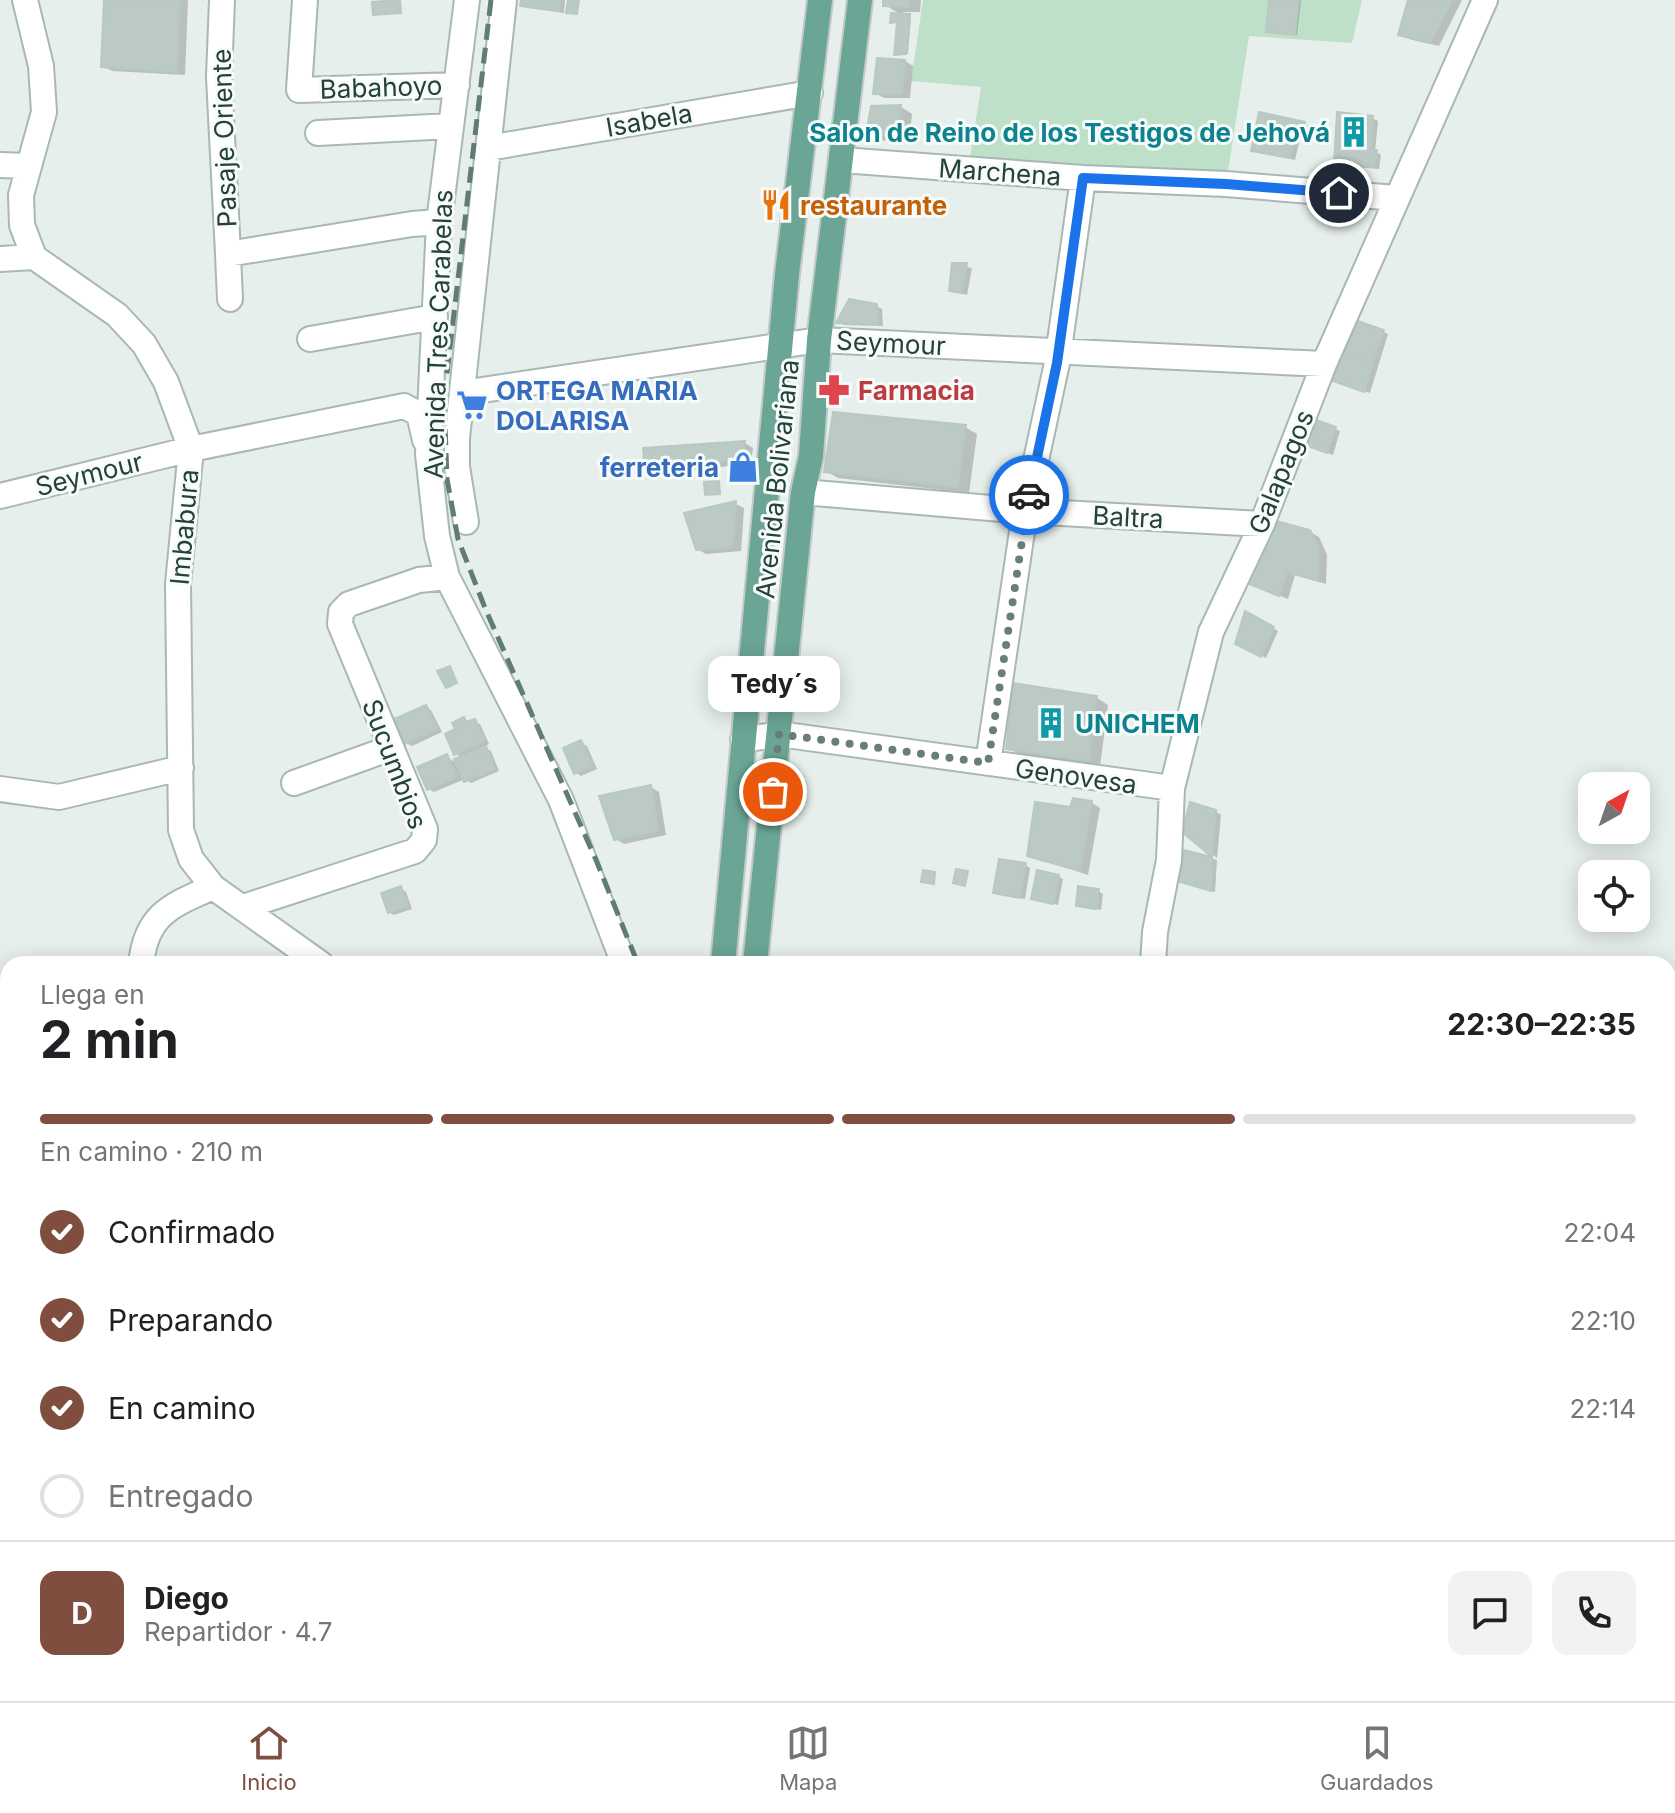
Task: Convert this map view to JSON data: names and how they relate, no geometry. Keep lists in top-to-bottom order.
{
  "streets": {
    "main road": ["Avenida Bolivariana"],
    "street": [
      "Babahoyo",
      "Isabela",
      "Pasaje Oriente",
      "Marchena",
      "Avenida Tres Carabelas",
      "Seymour",
      "Galapagos",
      "Baltra",
      "Imbabura",
      "Sucumbios",
      "Genovesa"
    ]
  },
  "crossings": [
    ["Babahoyo", "Avenida Tres Carabelas"],
    ["Isabela", "Avenida Bolivariana"],
    ["Pasaje Oriente", "Avenida Tres Carabelas"],
    ["Marchena", "Galapagos"],
    ["Marchena", "Avenida Bolivariana"],
    ["Avenida Tres Carabelas", "Seymour"],
    ["Avenida Tres Carabelas", "Sucumbios"],
    ["Seymour", "Galapagos"],
    ["Seymour", "Avenida Bolivariana"],
    ["Seymour", "Imbabura"],
    ["Galapagos", "Baltra"],
    ["Galapagos", "Genovesa"],
    ["Avenida Bolivariana", "Baltra"],
    ["Avenida Bolivariana", "Genovesa"],
    ["Imbabura", "Sucumbios"]
  ],
  "places": {
    "building": ["Salon de Reino de los Testigos de Jehová", "UNICHEM"],
    "restaurant": ["restaurante"],
    "pharmacy": ["Farmacia"],
    "supermarket": ["ORTEGA MARIA DOLARISA"],
    "shop": ["ferreteria"],
    "other": ["Tedy´s"]
  },
  "north": "top right",
  "page": {
    "bubble": "Tedy´s",
    "heading": ["2 min", "Llega en", "22:30–22:35"],
    "panel": ["Diego", "Repartidor · 4.7"],
    "bar": "En camino · 210 m",
    "list": [
      ["Confirmado", "22:04"],
      ["Preparando", "22:10"],
      ["En camino", "22:14"],
      "Entregado"
    ],
    "round": "D",
    "tabs": ["Inicio", "Mapa", "Guardados"]
  }
}
